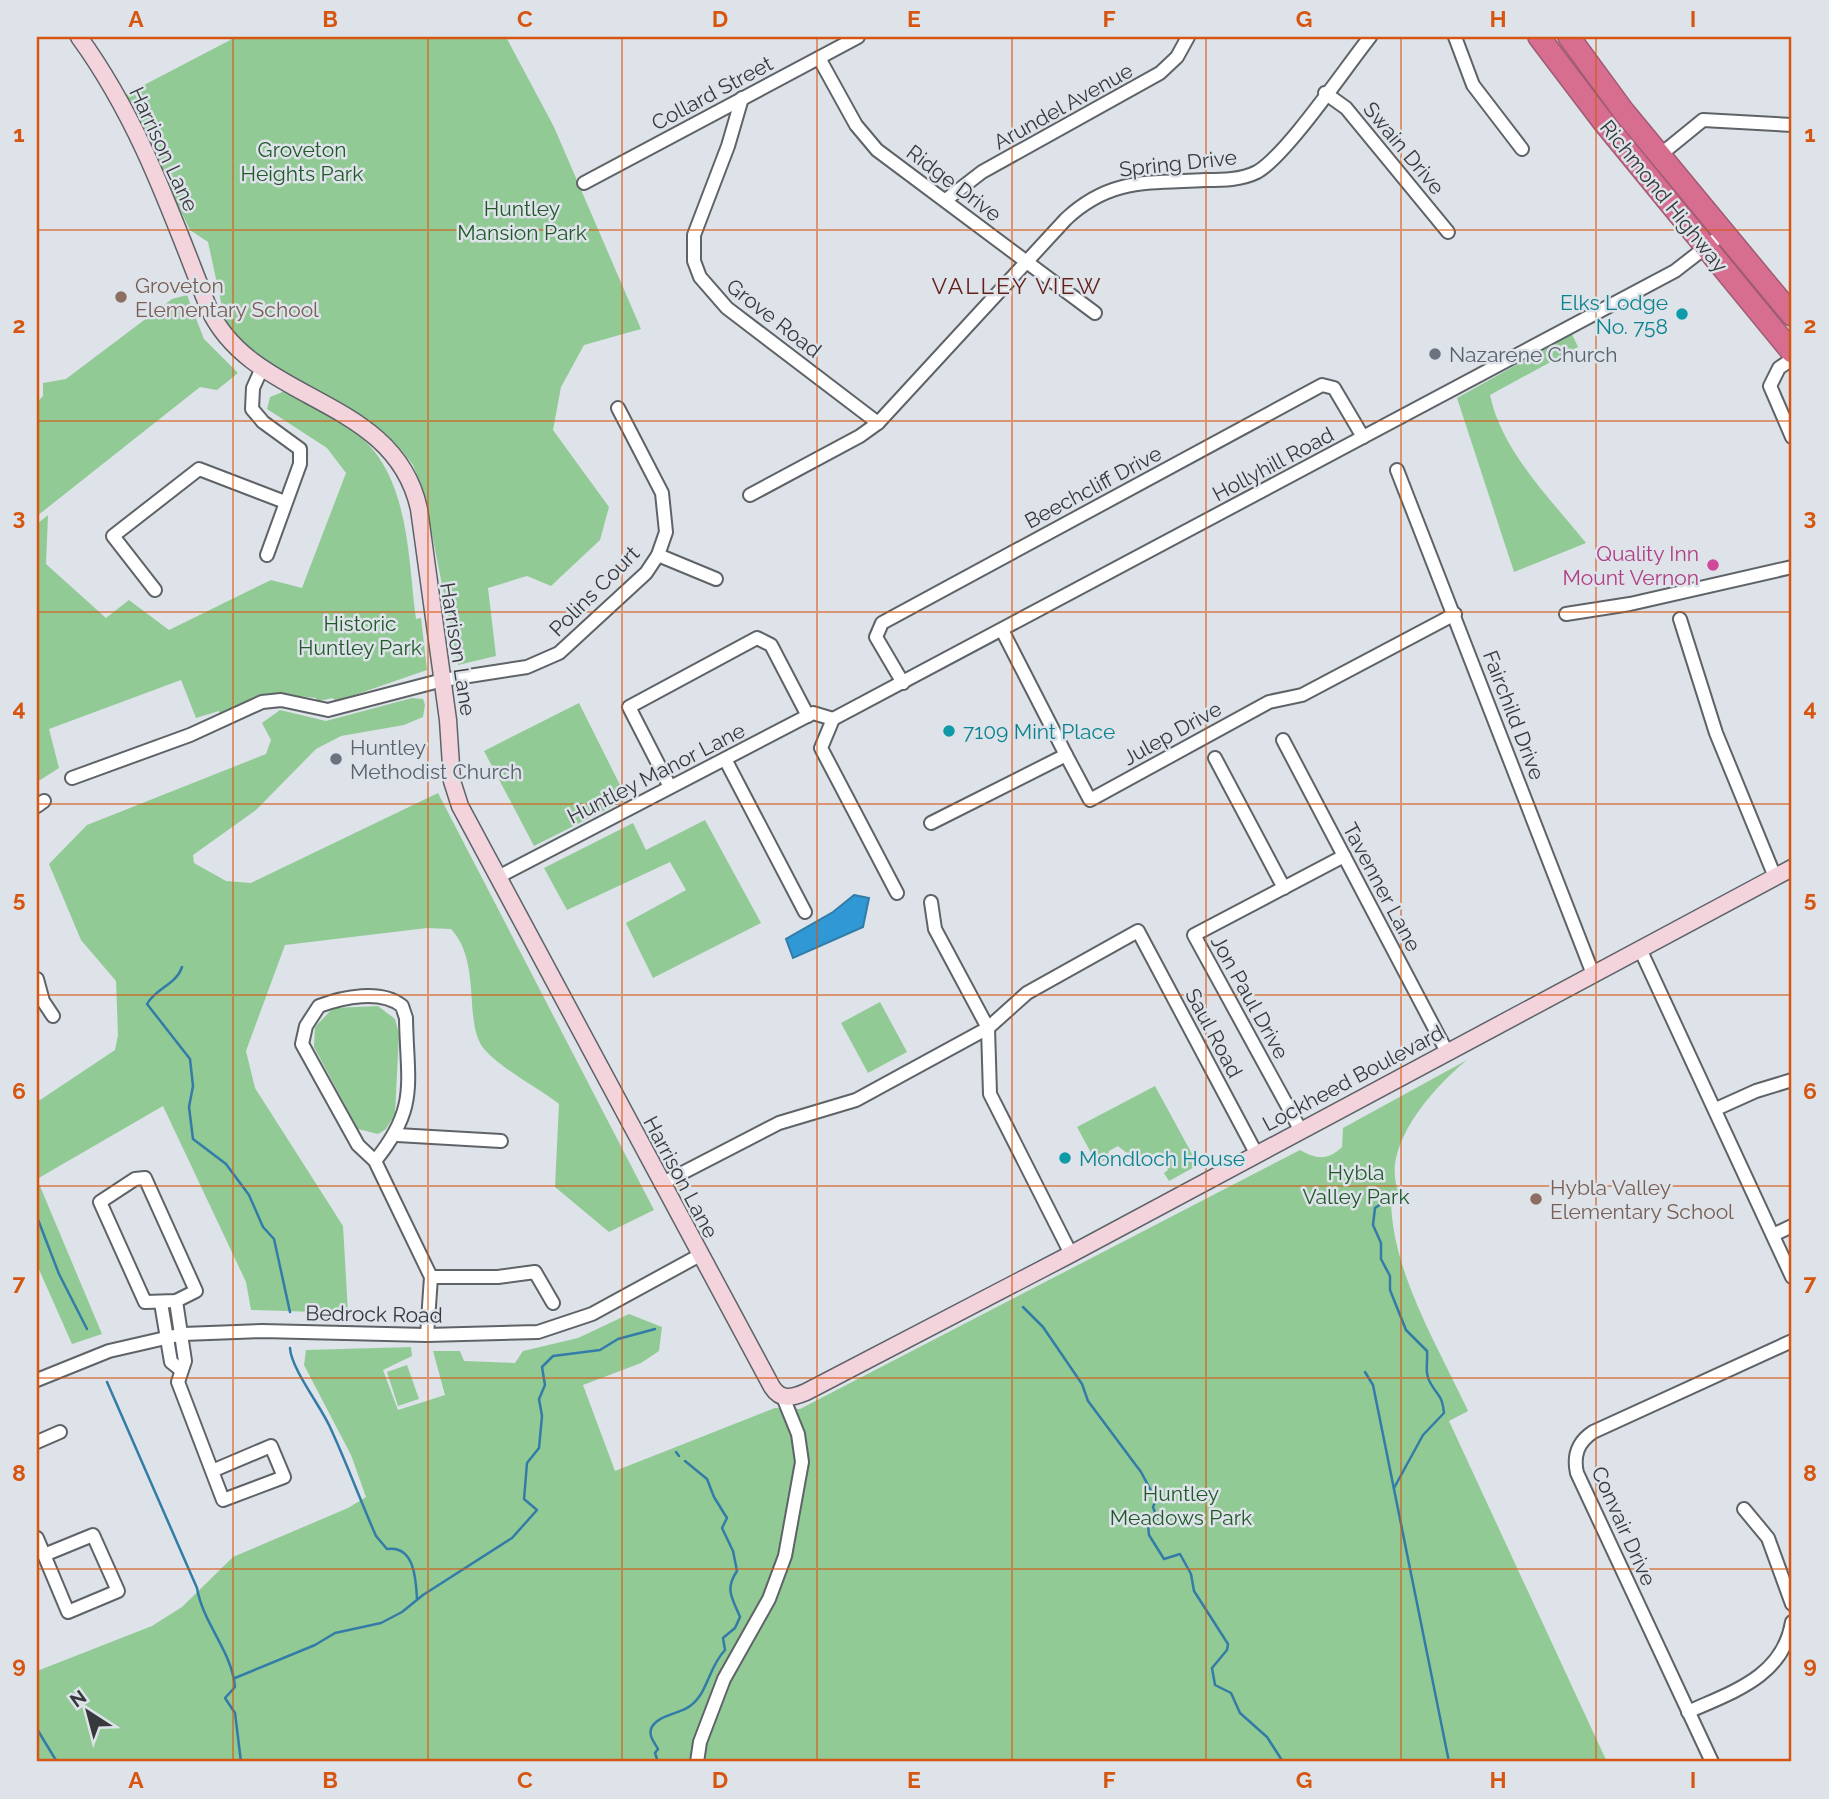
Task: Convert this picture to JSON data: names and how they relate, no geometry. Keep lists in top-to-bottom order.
{
  "streets": {
    "highway": ["Richmond Highway"],
    "street": [
      "Collard Street",
      "Arundel Avenue",
      "Swain Drive",
      "Harrison Lane",
      "Spring Drive",
      "Ridge Drive",
      "Grove Road",
      "Hollyhill Road",
      "Beechcliff Drive",
      "Polins Court",
      "Fairchild Drive",
      "Julep Drive",
      "Huntley Manor Lane",
      "Tavenner Lane",
      "Jon Paul Drive",
      "Saul Road",
      "Lockheed Boulevard",
      "Bedrock Road",
      "Convair Drive"
    ]
  },
  "crossings": [
    ["Collard Street", "Ridge Drive"],
    ["Collard Street", "Grove Road"],
    ["Arundel Avenue", "Ridge Drive"],
    ["Swain Drive", "Spring Drive"],
    ["Harrison Lane", "Polins Court"],
    ["Harrison Lane", "Huntley Manor Lane"],
    ["Harrison Lane", "Lockheed Boulevard"],
    ["Harrison Lane", "Bedrock Road"],
    ["Spring Drive", "Ridge Drive"],
    ["Spring Drive", "Grove Road"],
    ["Richmond Highway", "Hollyhill Road"],
    ["Hollyhill Road", "Beechcliff Drive"],
    ["Fairchild Drive", "Julep Drive"],
    ["Fairchild Drive", "Lockheed Boulevard"],
    ["Tavenner Lane", "Jon Paul Drive"],
    ["Tavenner Lane", "Lockheed Boulevard"],
    ["Jon Paul Drive", "Lockheed Boulevard"],
    ["Saul Road", "Lockheed Boulevard"]
  ],
  "districts": ["VALLEY VIEW"],
  "parks": [
    "Groveton Heights Park",
    "Huntley Mansion Park",
    "Historic Huntley Park",
    "Hybla Valley Park",
    "Huntley Meadows Park"
  ],
  "places": [
    "Groveton Elementary School",
    "Elks Lodge No. 758",
    "Nazarene Church",
    "Quality Inn Mount Vernon",
    "7109 Mint Place",
    "Huntley Methodist Church",
    "Mondloch House",
    "Hybla Valley Elementary School"
  ],
  "north": "top left",
  "grid": {
    "columns": [
      "A",
      "B",
      "C",
      "D",
      "E",
      "F",
      "G",
      "H",
      "I"
    ],
    "rows": [
      "1",
      "2",
      "3",
      "4",
      "5",
      "6",
      "7",
      "8",
      "9"
    ]
  }
}
